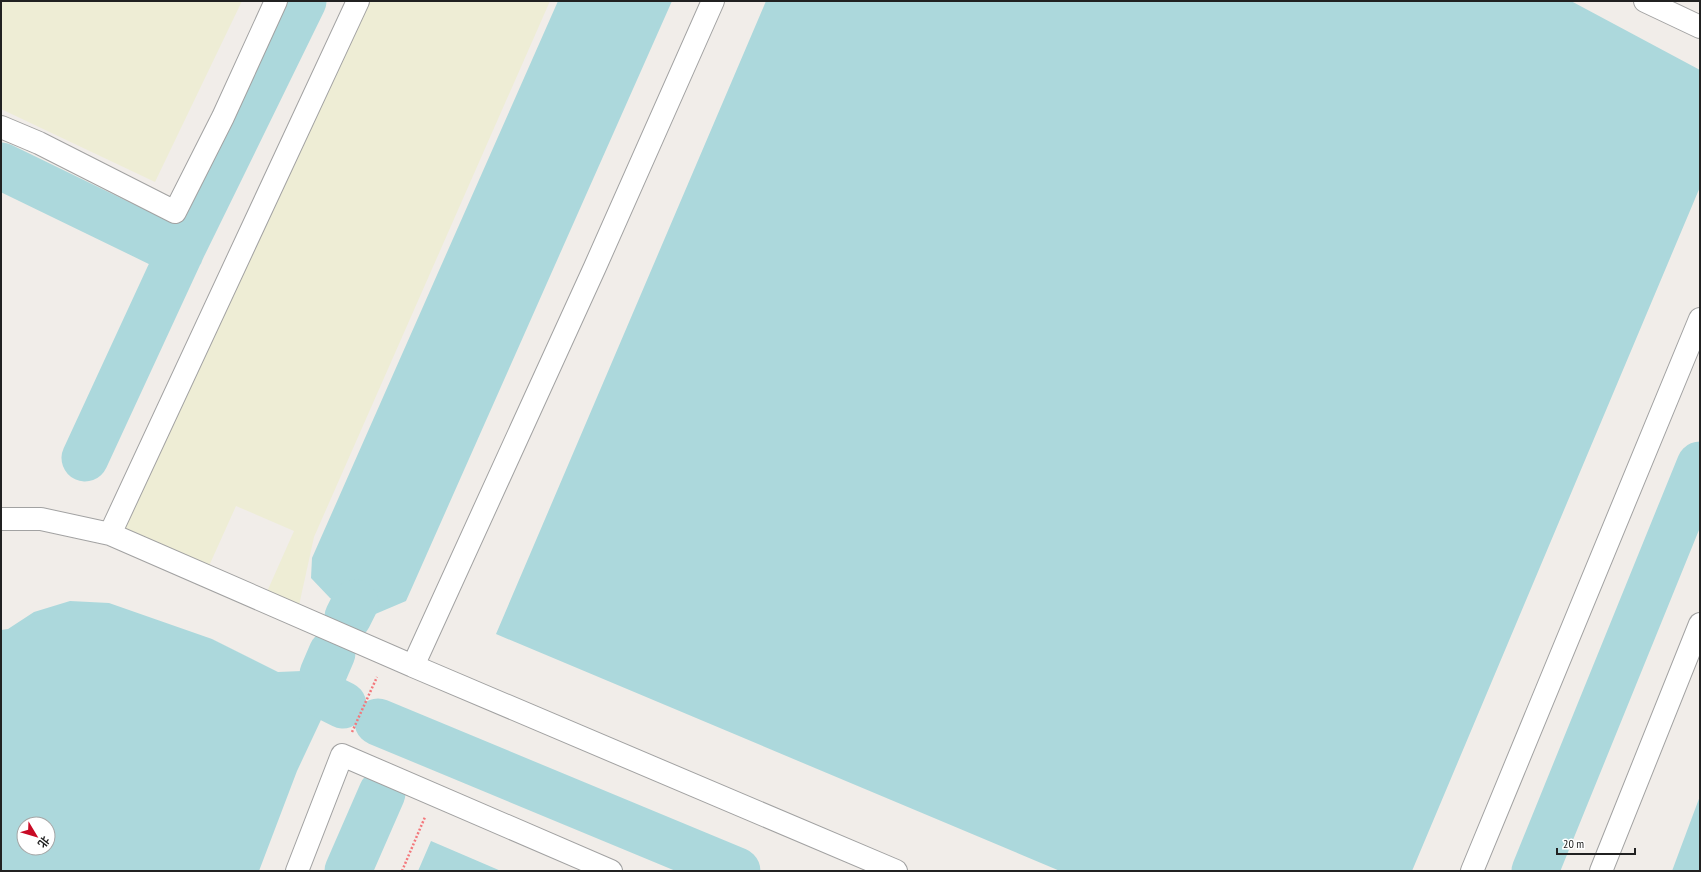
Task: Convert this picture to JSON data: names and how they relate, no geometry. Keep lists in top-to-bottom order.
{
  "scale_bar": "20 m",
  "north": "bottom right"
}
